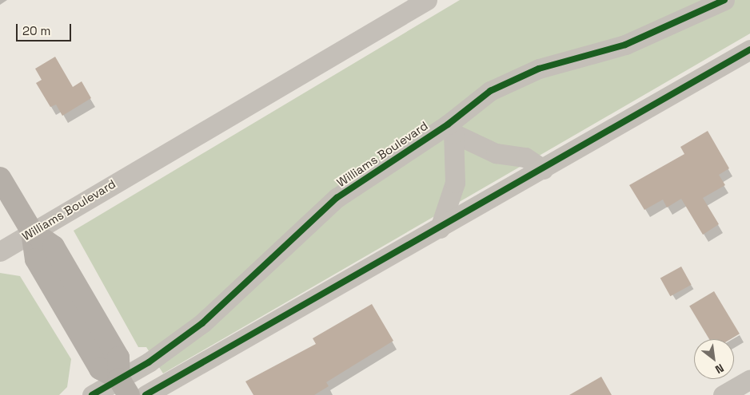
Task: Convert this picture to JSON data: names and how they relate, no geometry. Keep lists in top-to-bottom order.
{
  "streets": {
    "street": ["Williams Boulevard"]
  },
  "scale_bar": "20 m",
  "north": "bottom right"
}
